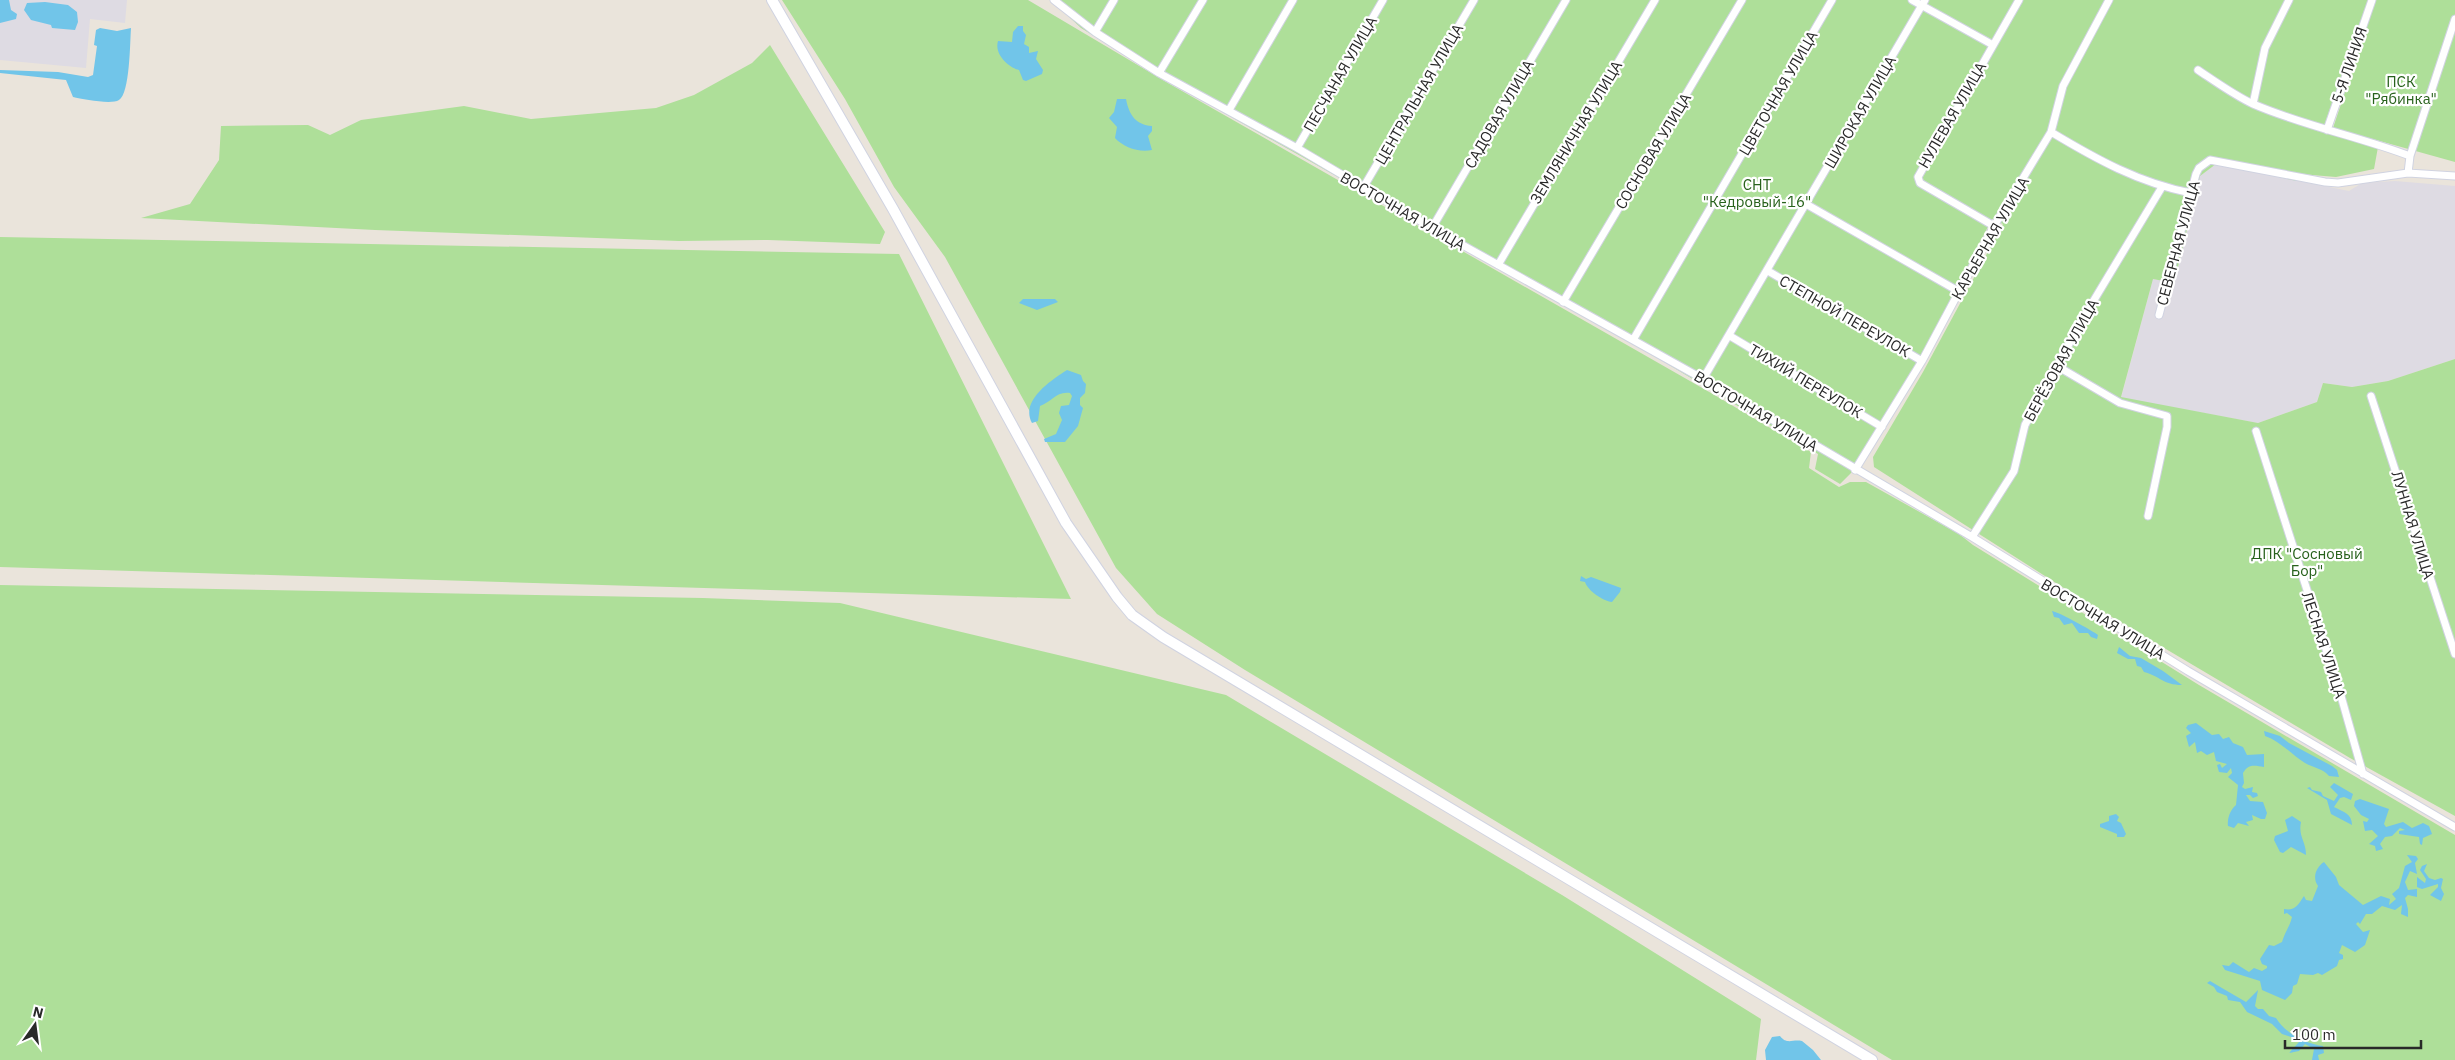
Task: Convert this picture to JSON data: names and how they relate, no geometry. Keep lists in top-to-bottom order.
{
  "streets": {
    "street": [
      "5-Я ЛИНИЯ",
      "ПЕСЧАНАЯ УЛИЦА",
      "ЦВЕТОЧНАЯ УЛИЦА",
      "ЦЕНТРАЛЬНАЯ УЛИЦА",
      "ШИРОКАЯ УЛИЦА",
      "САДОВАЯ УЛИЦА",
      "НУЛЕВАЯ УЛИЦА",
      "ЗЕМЛЯНИЧНАЯ УЛИЦА",
      "СОСНОВАЯ УЛИЦА",
      "ВОСТОЧНАЯ УЛИЦА",
      "КАРЬЕРНАЯ УЛИЦА",
      "СЕВЕРНАЯ УЛИЦА",
      "СТЕПНОЙ ПЕРЕУЛОК",
      "БЕРЁЗОВАЯ УЛИЦА",
      "ТИХИЙ ПЕРЕУЛОК",
      "ЛУННАЯ УЛИЦА",
      "ЛЕСНАЯ УЛИЦА"
    ]
  },
  "crossings": [
    ["ПЕСЧАНАЯ УЛИЦА", "ВОСТОЧНАЯ УЛИЦА"],
    ["ЦВЕТОЧНАЯ УЛИЦА", "ВОСТОЧНАЯ УЛИЦА"],
    ["ЦЕНТРАЛЬНАЯ УЛИЦА", "ВОСТОЧНАЯ УЛИЦА"],
    ["ШИРОКАЯ УЛИЦА", "ВОСТОЧНАЯ УЛИЦА"],
    ["ШИРОКАЯ УЛИЦА", "СТЕПНОЙ ПЕРЕУЛОК"],
    ["ШИРОКАЯ УЛИЦА", "ТИХИЙ ПЕРЕУЛОК"],
    ["САДОВАЯ УЛИЦА", "ВОСТОЧНАЯ УЛИЦА"],
    ["НУЛЕВАЯ УЛИЦА", "КАРЬЕРНАЯ УЛИЦА"],
    ["ЗЕМЛЯНИЧНАЯ УЛИЦА", "ВОСТОЧНАЯ УЛИЦА"],
    ["СОСНОВАЯ УЛИЦА", "ВОСТОЧНАЯ УЛИЦА"],
    ["ВОСТОЧНАЯ УЛИЦА", "КАРЬЕРНАЯ УЛИЦА"],
    ["ВОСТОЧНАЯ УЛИЦА", "БЕРЁЗОВАЯ УЛИЦА"],
    ["ВОСТОЧНАЯ УЛИЦА", "ЛЕСНАЯ УЛИЦА"],
    ["КАРЬЕРНАЯ УЛИЦА", "СТЕПНОЙ ПЕРЕУЛОК"],
    ["КАРЬЕРНАЯ УЛИЦА", "ТИХИЙ ПЕРЕУЛОК"]
  ],
  "parks": ["ПСК \"Рябинка\"", "СНТ \"Кедровый-16\"", "ДПК \"Сосновый Бор\""],
  "scale_bar": "100 m",
  "north": "top"
}
